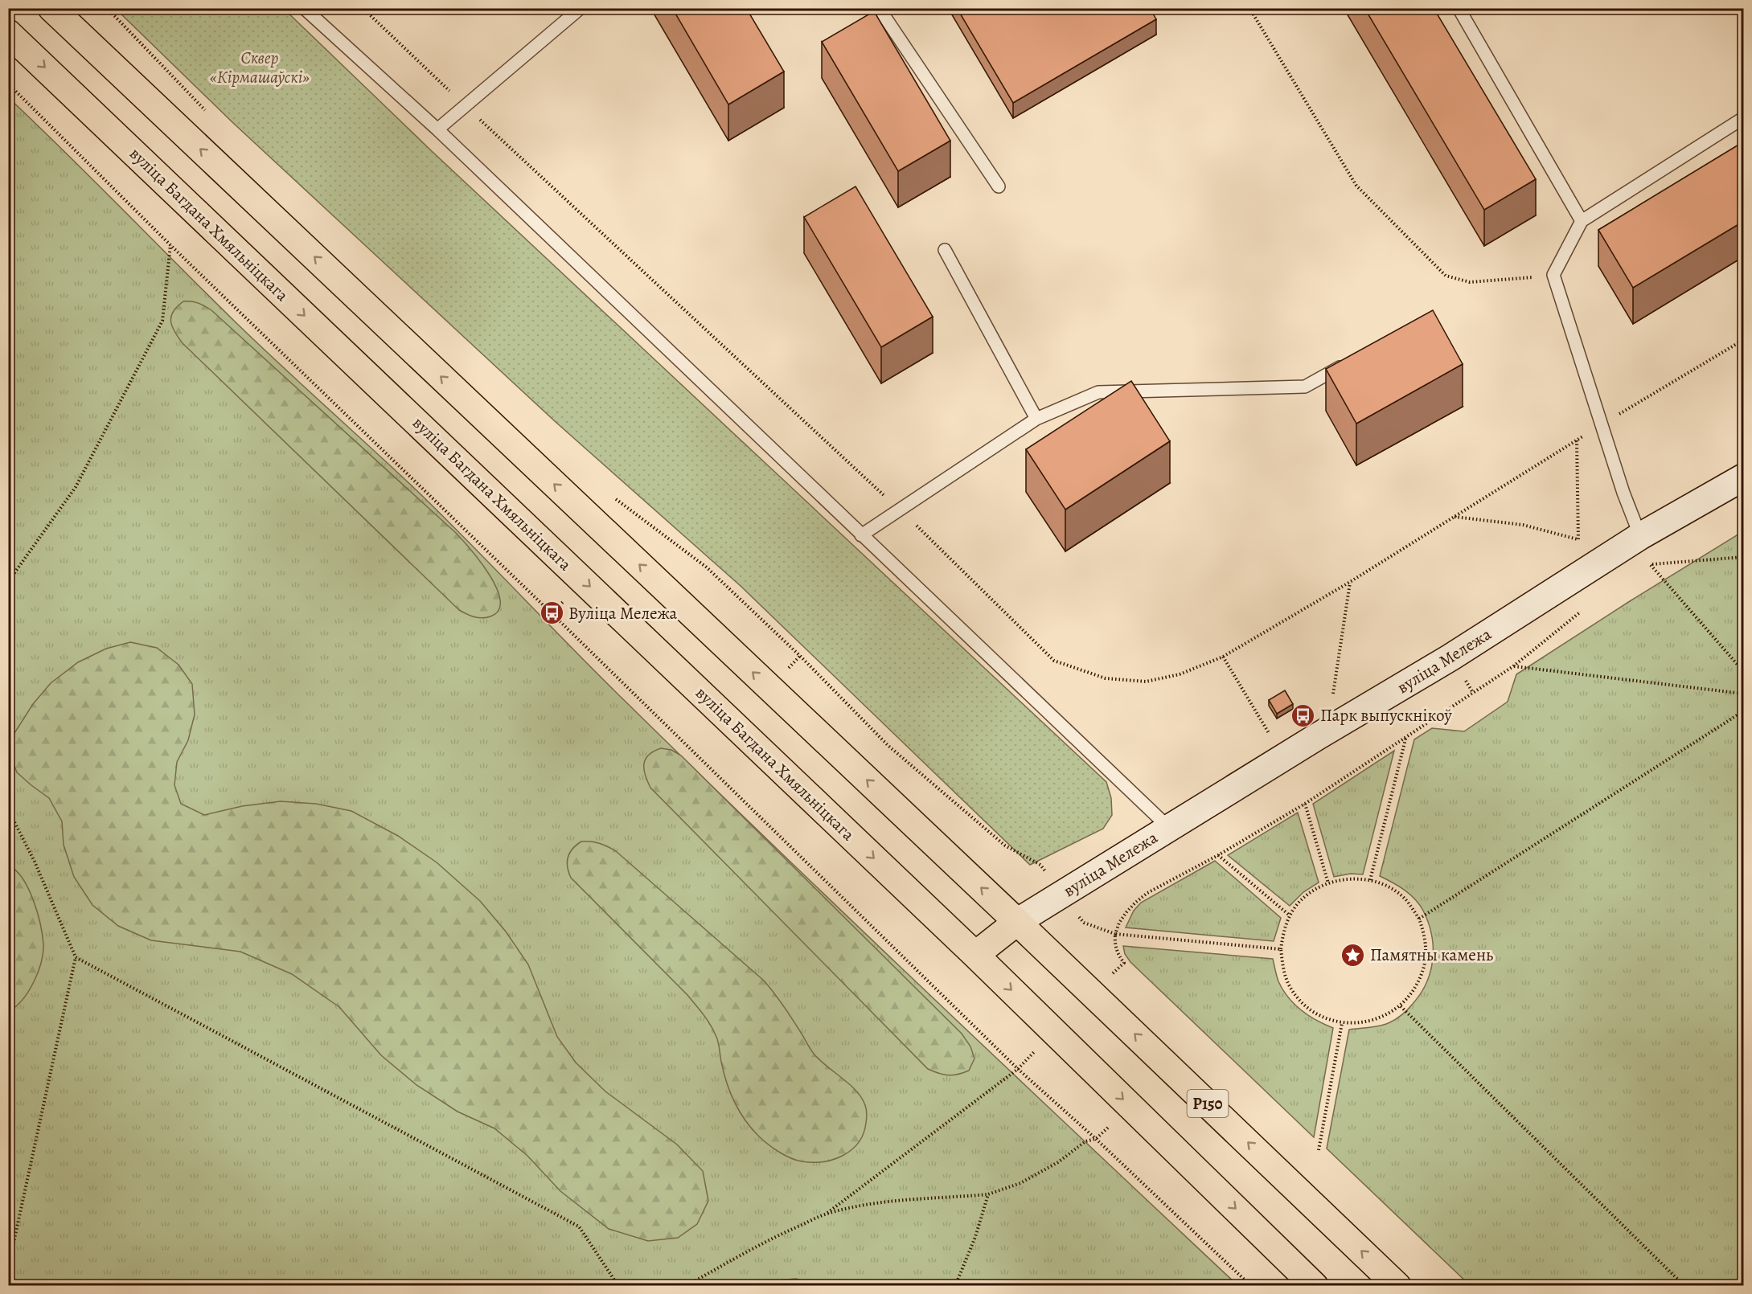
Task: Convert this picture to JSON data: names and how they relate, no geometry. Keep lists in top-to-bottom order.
{
  "streets": {
    "main road": ["вуліца Багдана Хмяльніцкага", "вуліца Мележа", "Р150"]
  },
  "crossings": [
    ["вуліца Багдана Хмяльніцкага", "вуліца Мележа"],
    ["вуліца Мележа", "Р150"]
  ],
  "parks": ["Сквер «Кірмашаўскі»"],
  "places": {
    "bus stop": ["Вуліца Мележа", "Парк выпускнікоў"],
    "place": ["Памятны камень"]
  }
}
